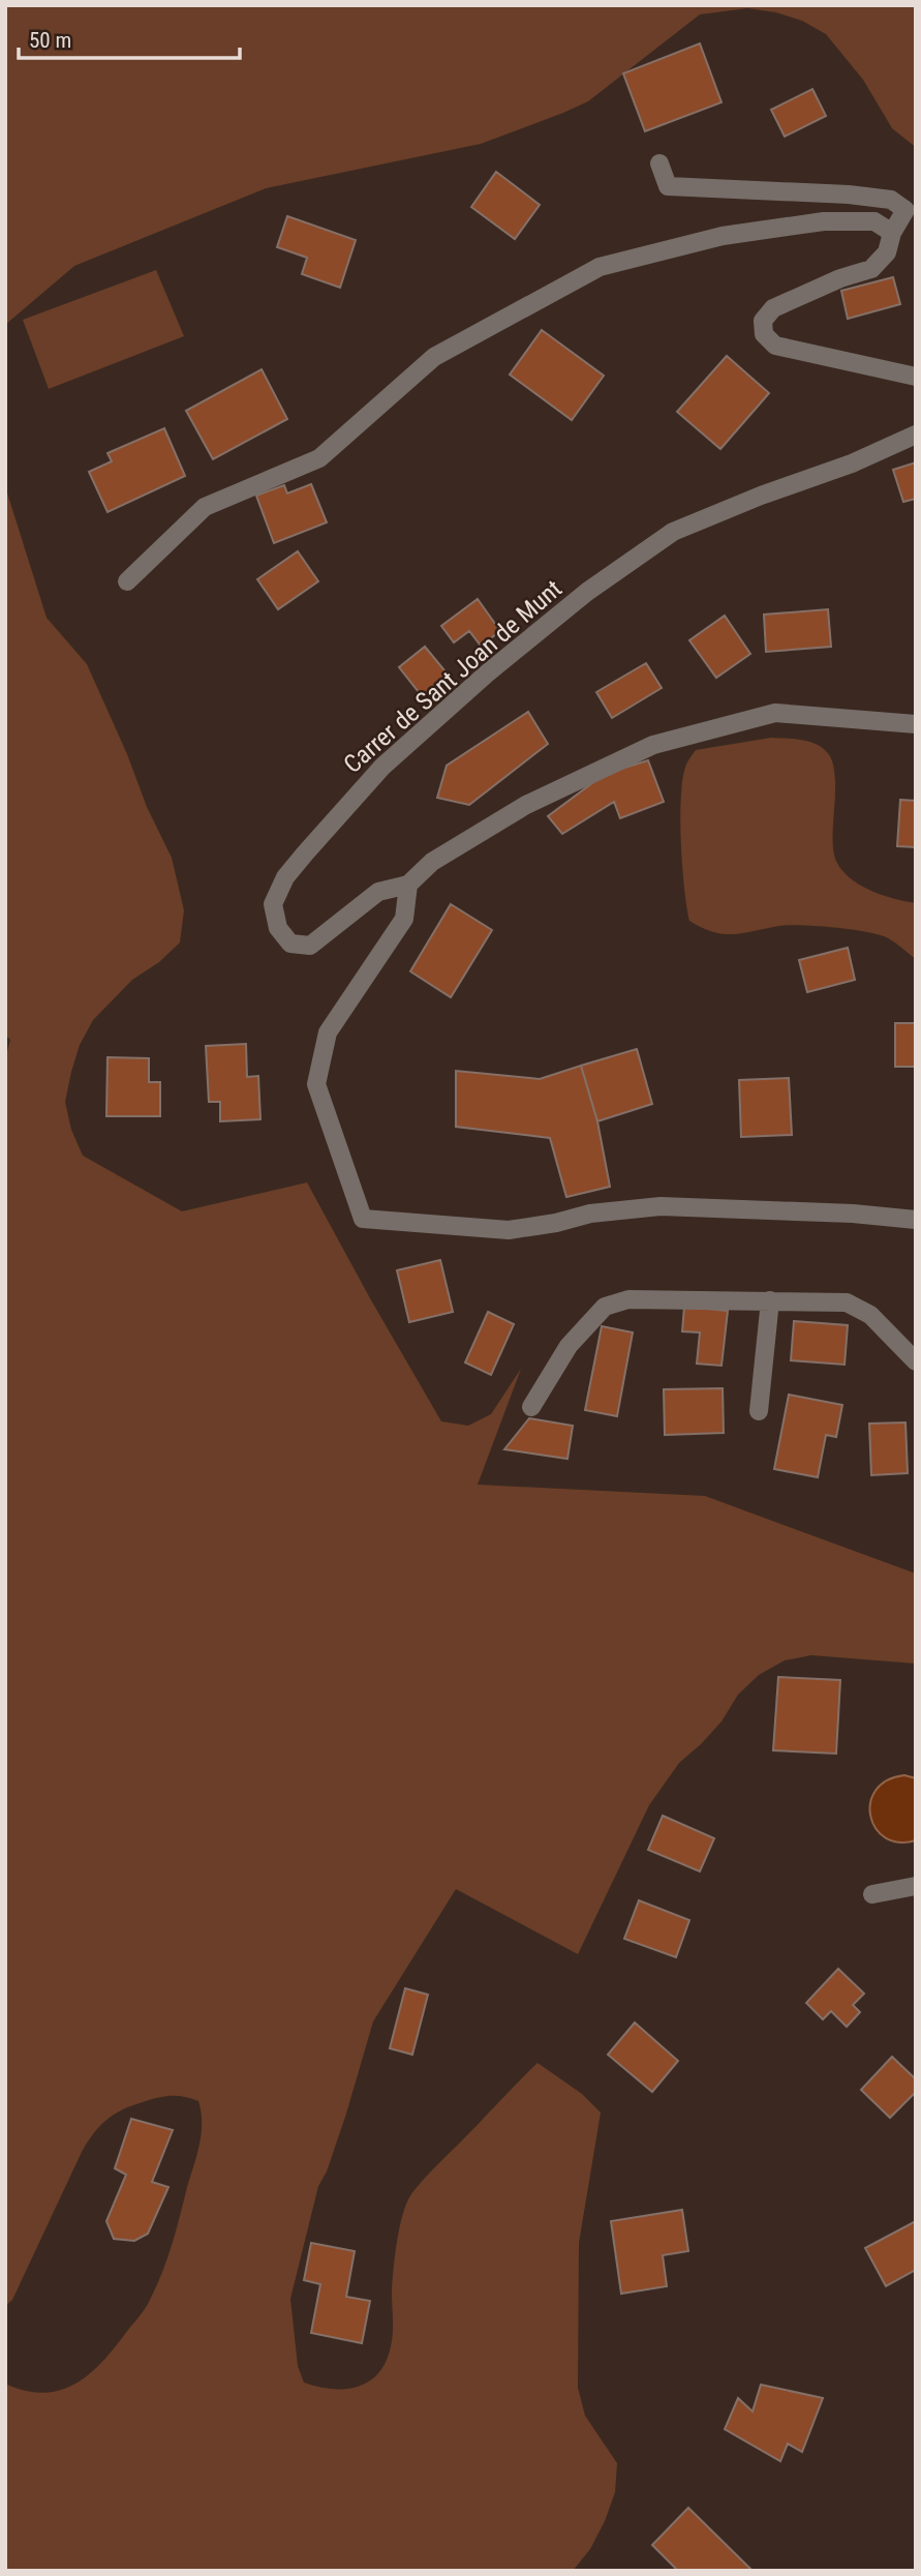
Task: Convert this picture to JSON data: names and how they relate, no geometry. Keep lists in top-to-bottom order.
{
  "streets": {
    "street": ["Carrer de Sant Joan de Munt"]
  },
  "scale_bar": "50 m"
}
